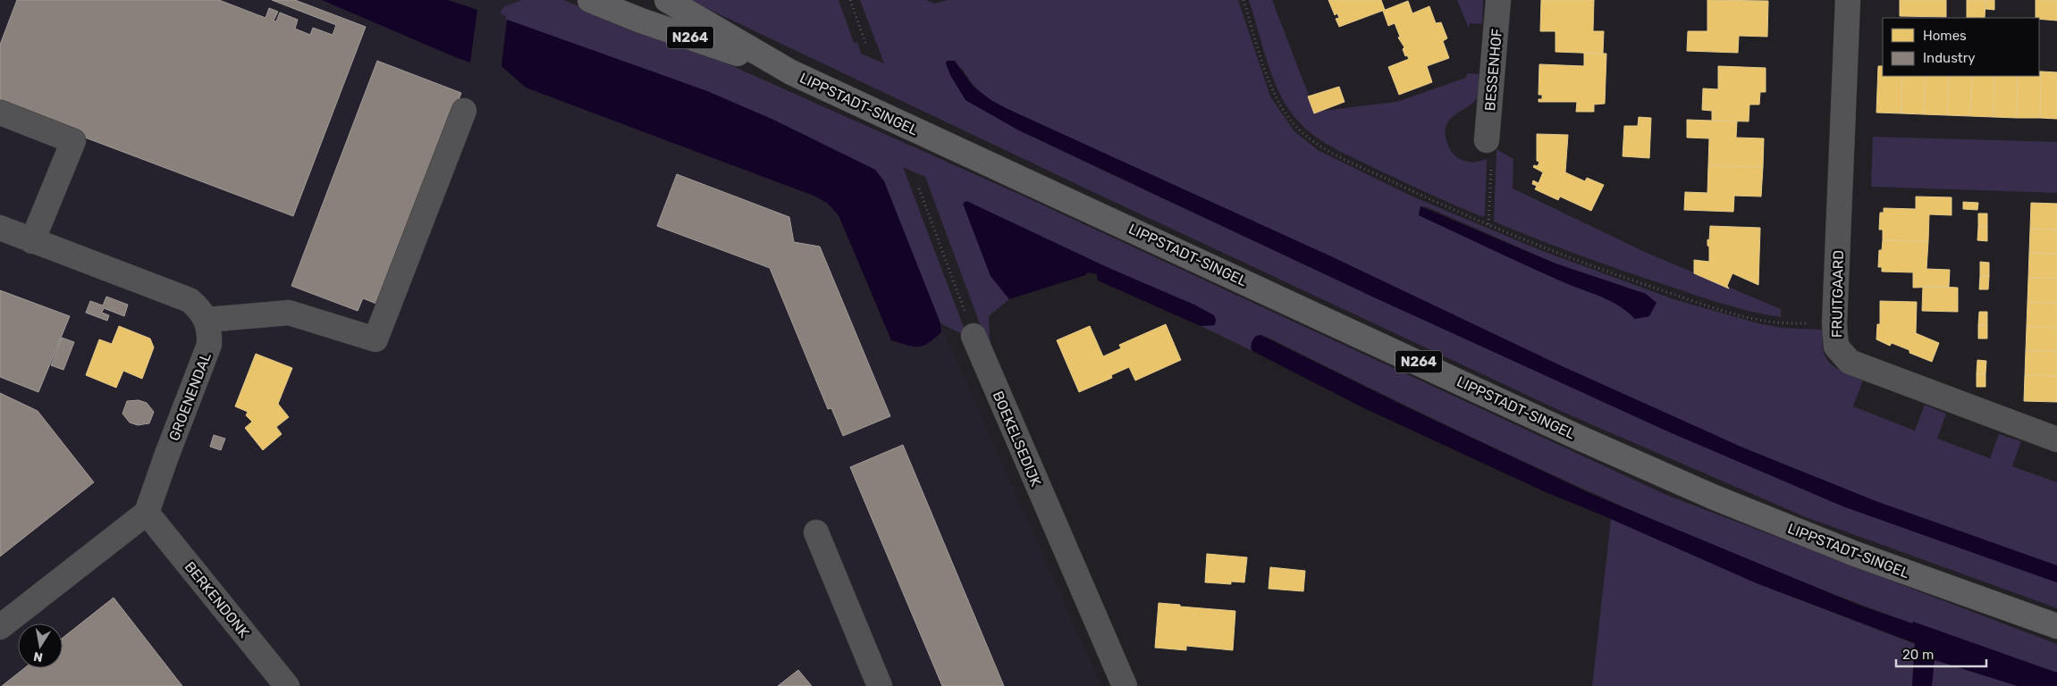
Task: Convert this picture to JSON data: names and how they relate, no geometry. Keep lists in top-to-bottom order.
{
  "streets": {
    "main road": ["N264", "LIPPSTADT-SINGEL"],
    "street": [
      "BESSENHOF",
      "FRUITGAARD",
      "GROENENDAL",
      "BOEKELSEDIJK",
      "BERKENDONK"
    ]
  },
  "crossings": [
    ["GROENENDAL", "BERKENDONK"]
  ],
  "legend": ["Homes", "Industry"],
  "scale_bar": "20 m",
  "north": "bottom"
}
